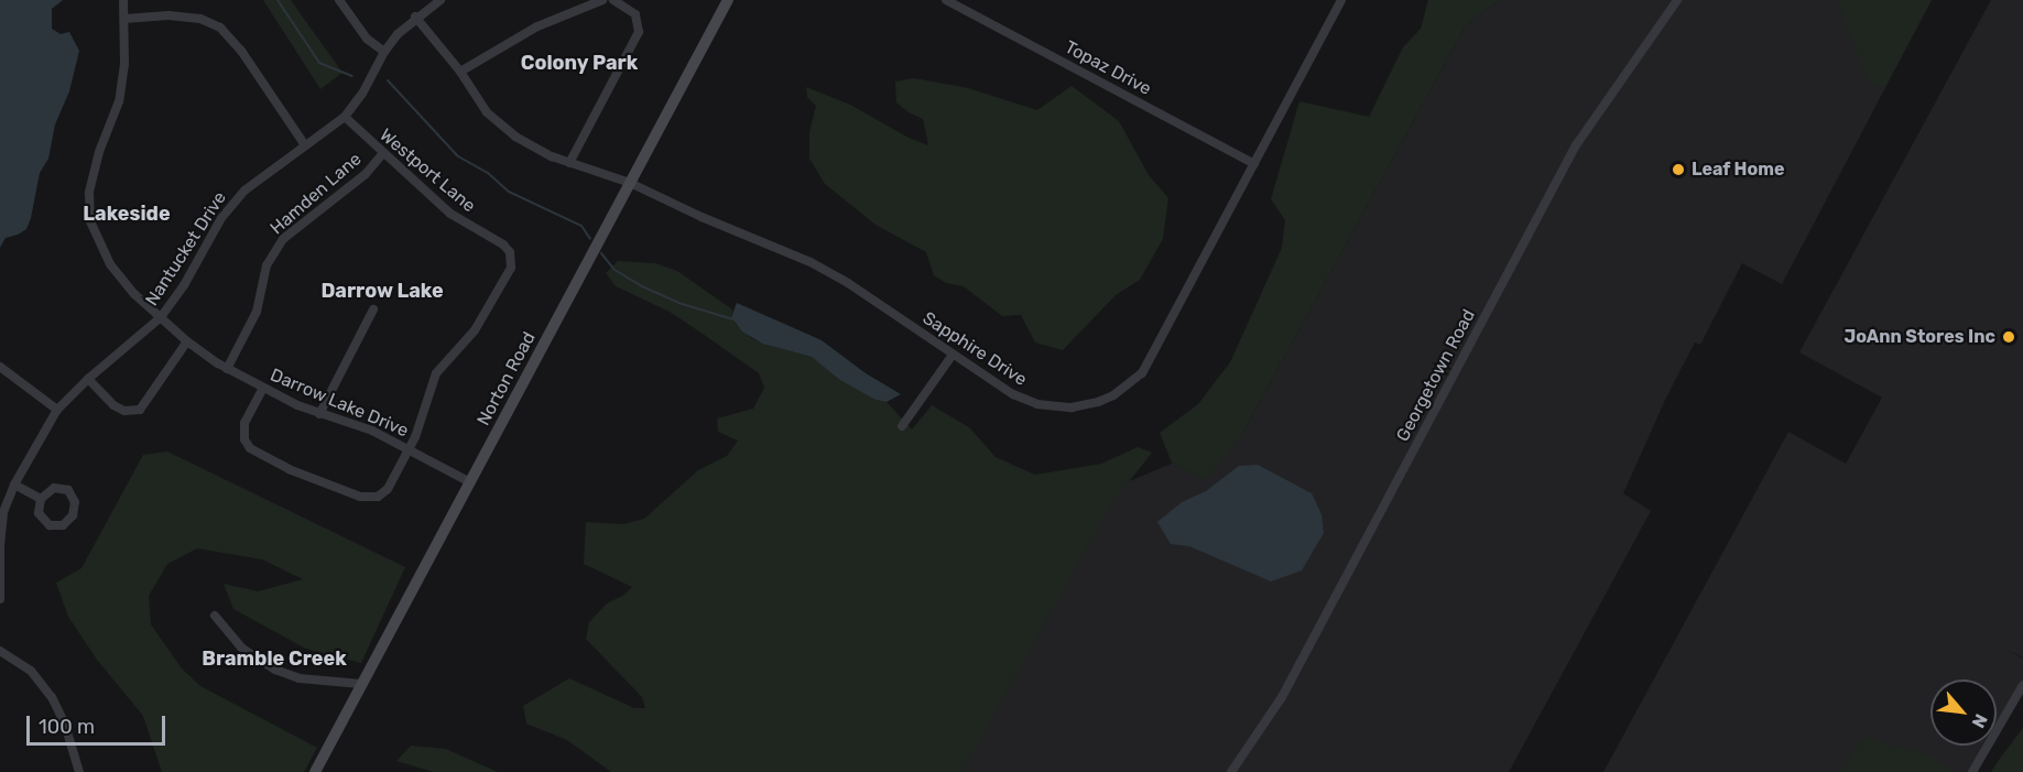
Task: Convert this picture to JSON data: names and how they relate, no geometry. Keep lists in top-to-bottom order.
{
  "streets": {
    "street": [
      "Topaz Drive",
      "Westport Lane",
      "Hamden Lane",
      "Nantucket Drive",
      "Sapphire Drive",
      "Georgetown Road",
      "Norton Road",
      "Darrow Lake Drive"
    ]
  },
  "crossings": [
    ["Topaz Drive", "Sapphire Drive"],
    ["Westport Lane", "Hamden Lane"],
    ["Westport Lane", "Nantucket Drive"],
    ["Westport Lane", "Darrow Lake Drive"],
    ["Hamden Lane", "Darrow Lake Drive"],
    ["Nantucket Drive", "Sapphire Drive"],
    ["Nantucket Drive", "Darrow Lake Drive"],
    ["Sapphire Drive", "Norton Road"],
    ["Norton Road", "Darrow Lake Drive"]
  ],
  "districts": [
    "Colony Park",
    "Lakeside",
    "Darrow Lake",
    "Bramble Creek"
  ],
  "places": ["Leaf Home", "JoAnn Stores Inc"],
  "scale_bar": "100 m",
  "north": "bottom right"
}
